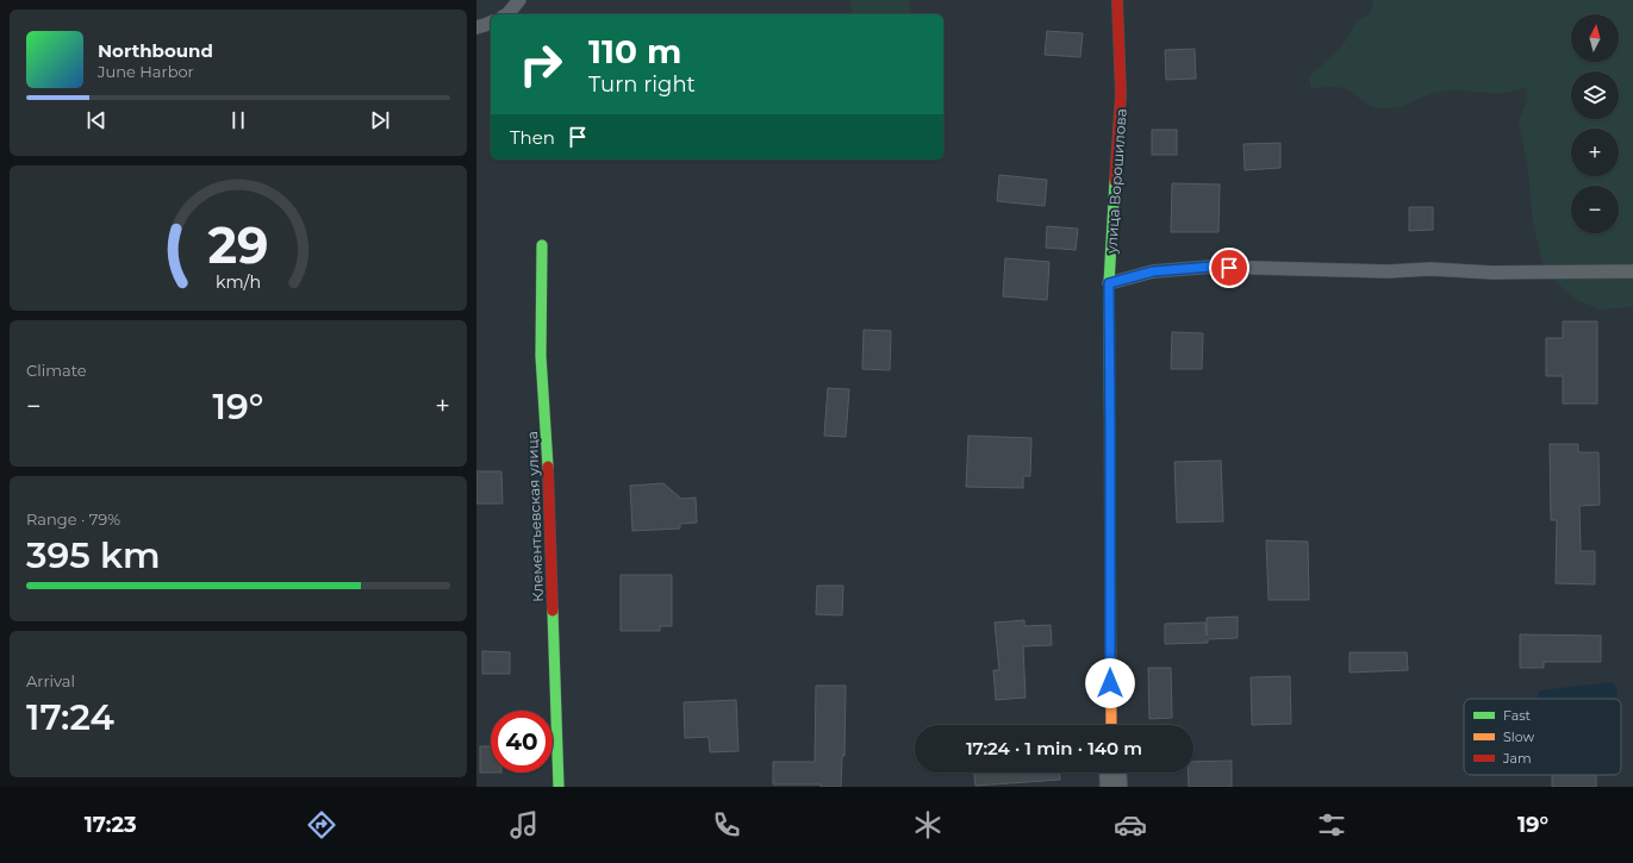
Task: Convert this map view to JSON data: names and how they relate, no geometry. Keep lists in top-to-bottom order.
{
  "streets": {
    "street": ["улица Ворошилова", "Клементьевская улица"]
  },
  "legend": ["Fast", "Slow", "Jam"],
  "north": "top",
  "page": {
    "map_buttons": ["+", "−"],
    "turn": ["110 m", "Turn right"],
    "song": ["Northbound", "June Harbor"],
    "then": "Then",
    "tile": [
      "Climate",
      ["Range · 79%", "395 km"],
      ["Arrival", "17:24"]
    ],
    "heat": ["−", "19°", "+"],
    "limit": "40",
    "trip": "17:24 · 1 min · 140 m",
    "tabs": ["17:23", "19°"],
    "gauge": ["29", "km/h"]
  }
}
